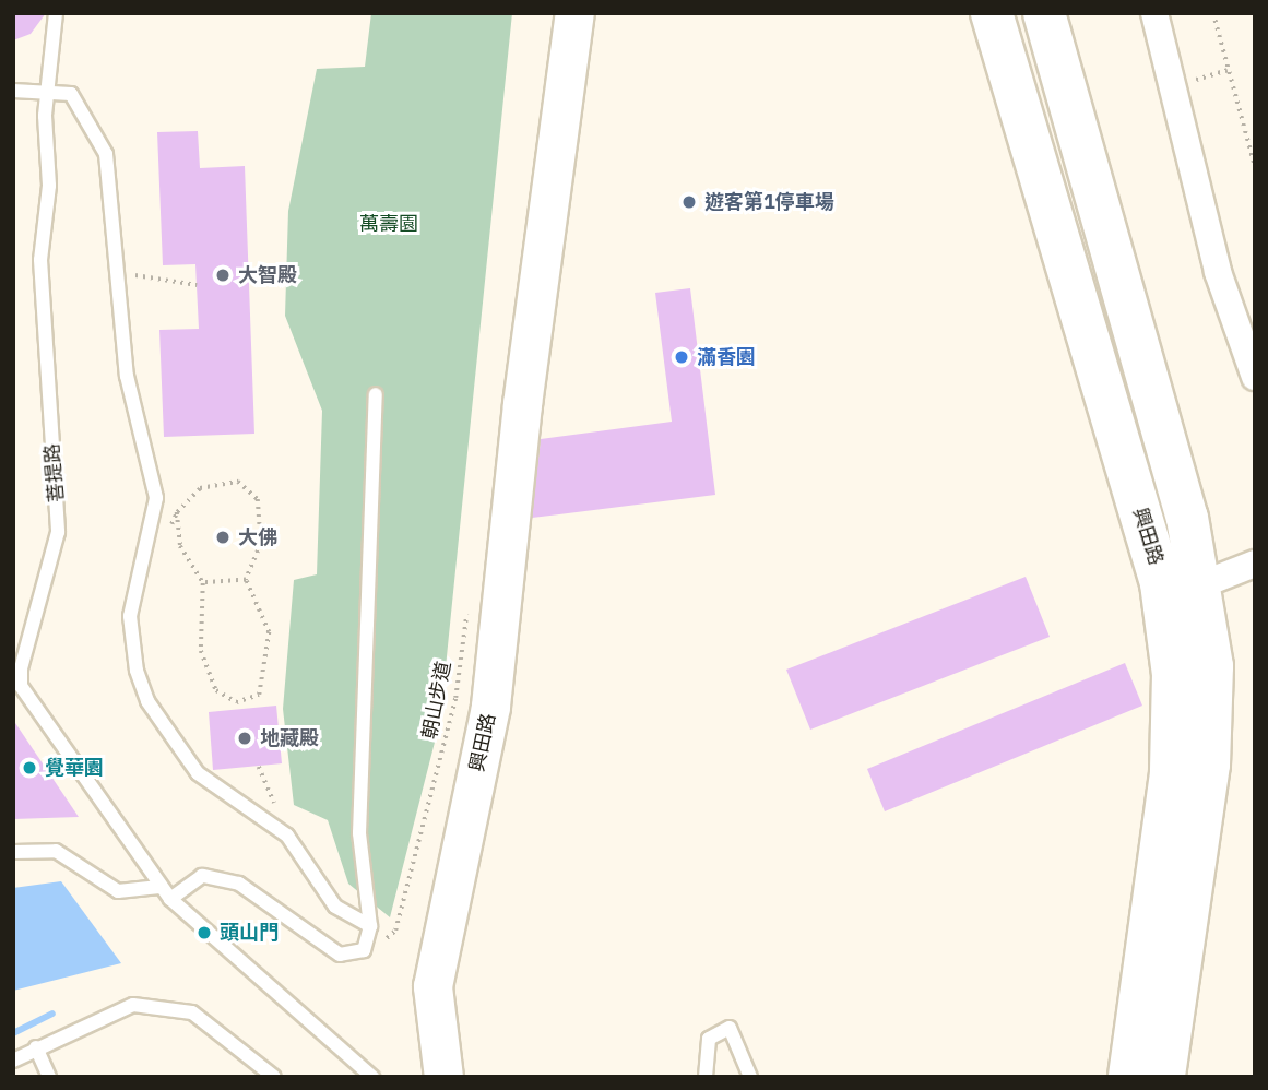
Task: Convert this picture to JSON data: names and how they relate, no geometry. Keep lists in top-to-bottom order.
{
  "streets": {
    "main road": ["興田路"],
    "lane": ["菩提路"],
    "path": ["朝山步道"]
  },
  "parks": ["萬壽園"],
  "places": [
    "遊客第1停車場",
    "大智殿",
    "滿香園",
    "大佛",
    "地藏殿",
    "覺華園",
    "頭山門"
  ]
}
